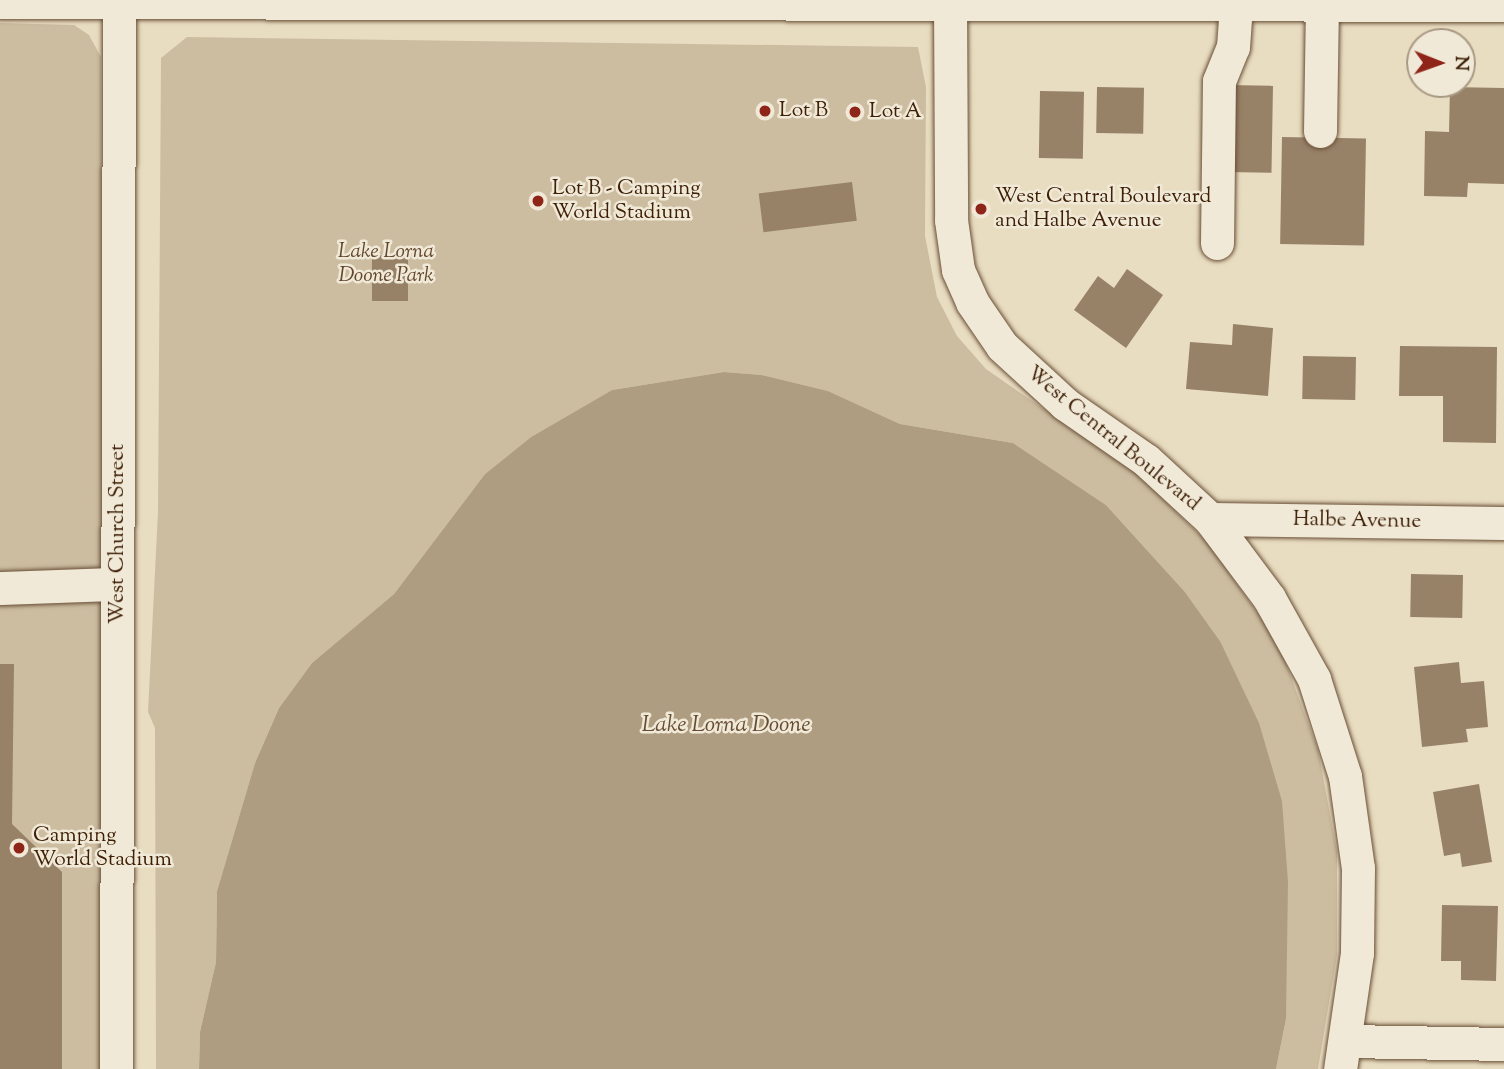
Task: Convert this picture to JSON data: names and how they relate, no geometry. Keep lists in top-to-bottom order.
{
  "streets": {
    "street": ["West Central Boulevard", "Halbe Avenue", "West Church Street"]
  },
  "crossings": [
    ["West Central Boulevard", "Halbe Avenue"]
  ],
  "water": ["Lake Lorna Doone"],
  "parks": ["Lake Lorna Doone Park"],
  "places": [
    "Lot B",
    "Lot A",
    "Lot B - Camping World Stadium",
    "West Central Boulevard and Halbe Avenue",
    "Camping World Stadium"
  ],
  "north": "right"
}
